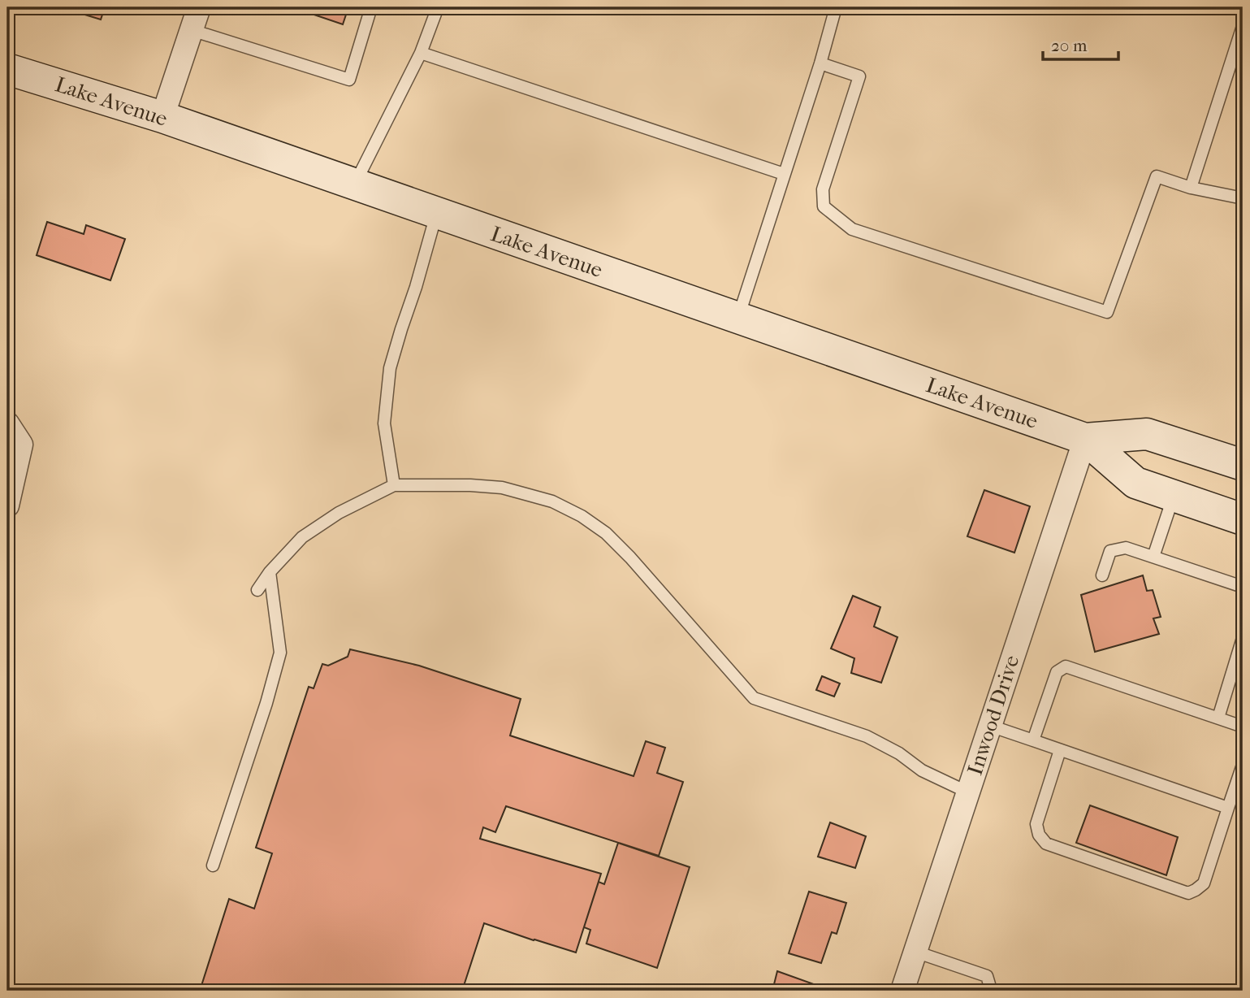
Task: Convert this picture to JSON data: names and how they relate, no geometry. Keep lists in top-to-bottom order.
{
  "streets": {
    "main road": ["Lake Avenue"],
    "street": ["Inwood Drive"]
  },
  "crossings": [
    ["Lake Avenue", "Inwood Drive"]
  ],
  "scale_bar": "20 m"
}
